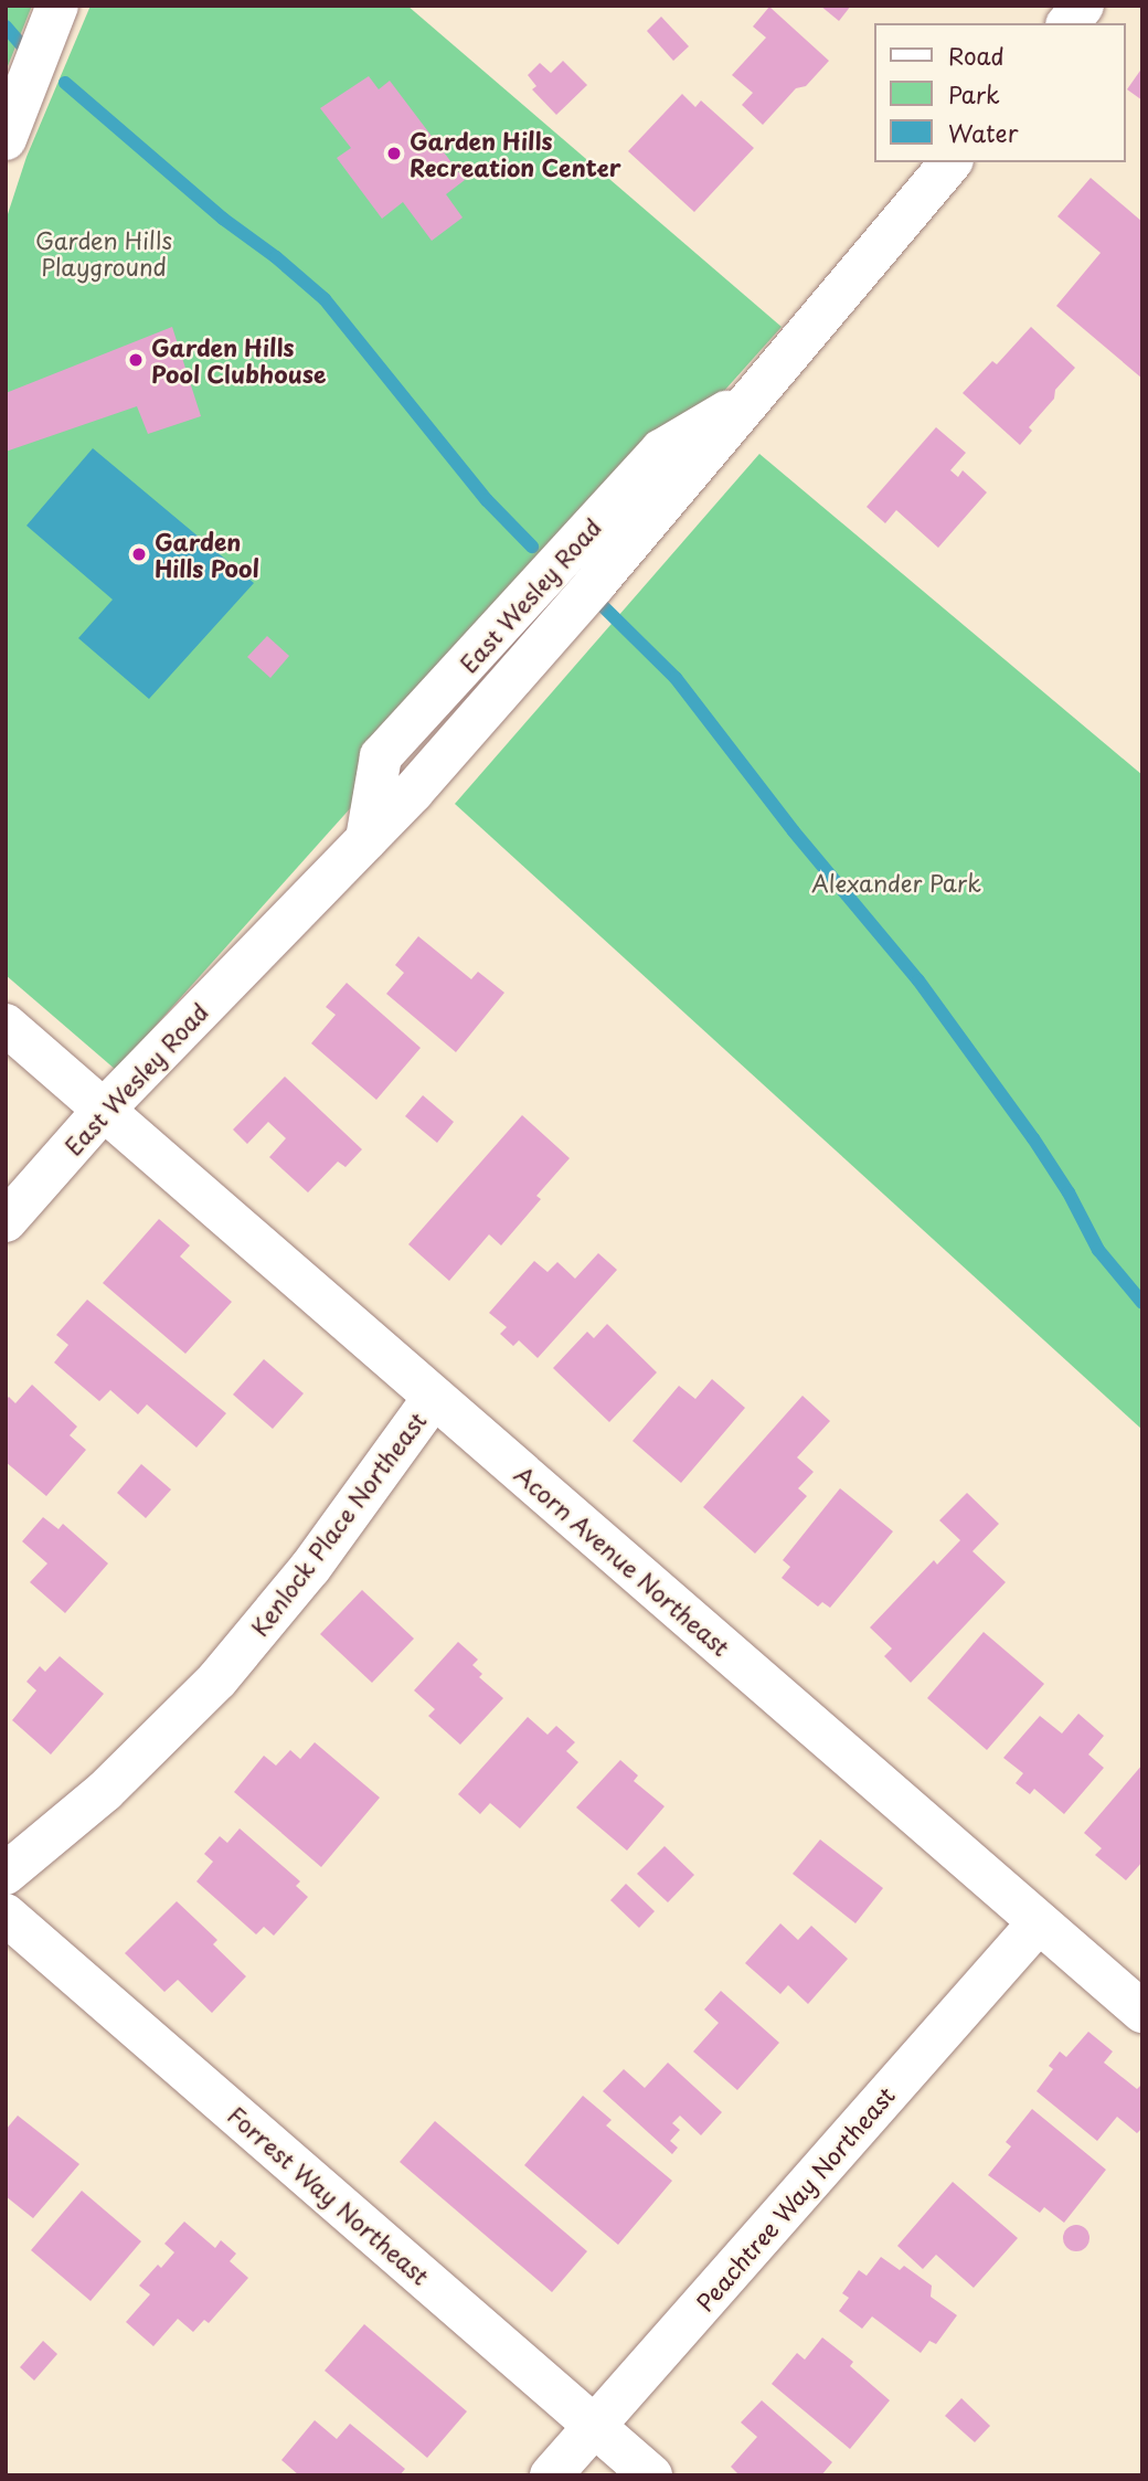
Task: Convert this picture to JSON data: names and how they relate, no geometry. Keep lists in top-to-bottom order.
{
  "streets": {
    "street": [
      "East Wesley Road",
      "Kenlock Place Northeast",
      "Acorn Avenue Northeast",
      "Forrest Way Northeast",
      "Peachtree Way Northeast"
    ]
  },
  "crossings": [
    ["East Wesley Road", "Acorn Avenue Northeast"],
    ["Kenlock Place Northeast", "Acorn Avenue Northeast"],
    ["Acorn Avenue Northeast", "Peachtree Way Northeast"],
    ["Forrest Way Northeast", "Peachtree Way Northeast"]
  ],
  "parks": ["Garden Hills Playground", "Alexander Park"],
  "places": ["Garden Hills Recreation Center", "Garden Hills Pool Clubhouse", "Garden Hills Pool"],
  "legend": ["Road", "Park", "Water"]
}
